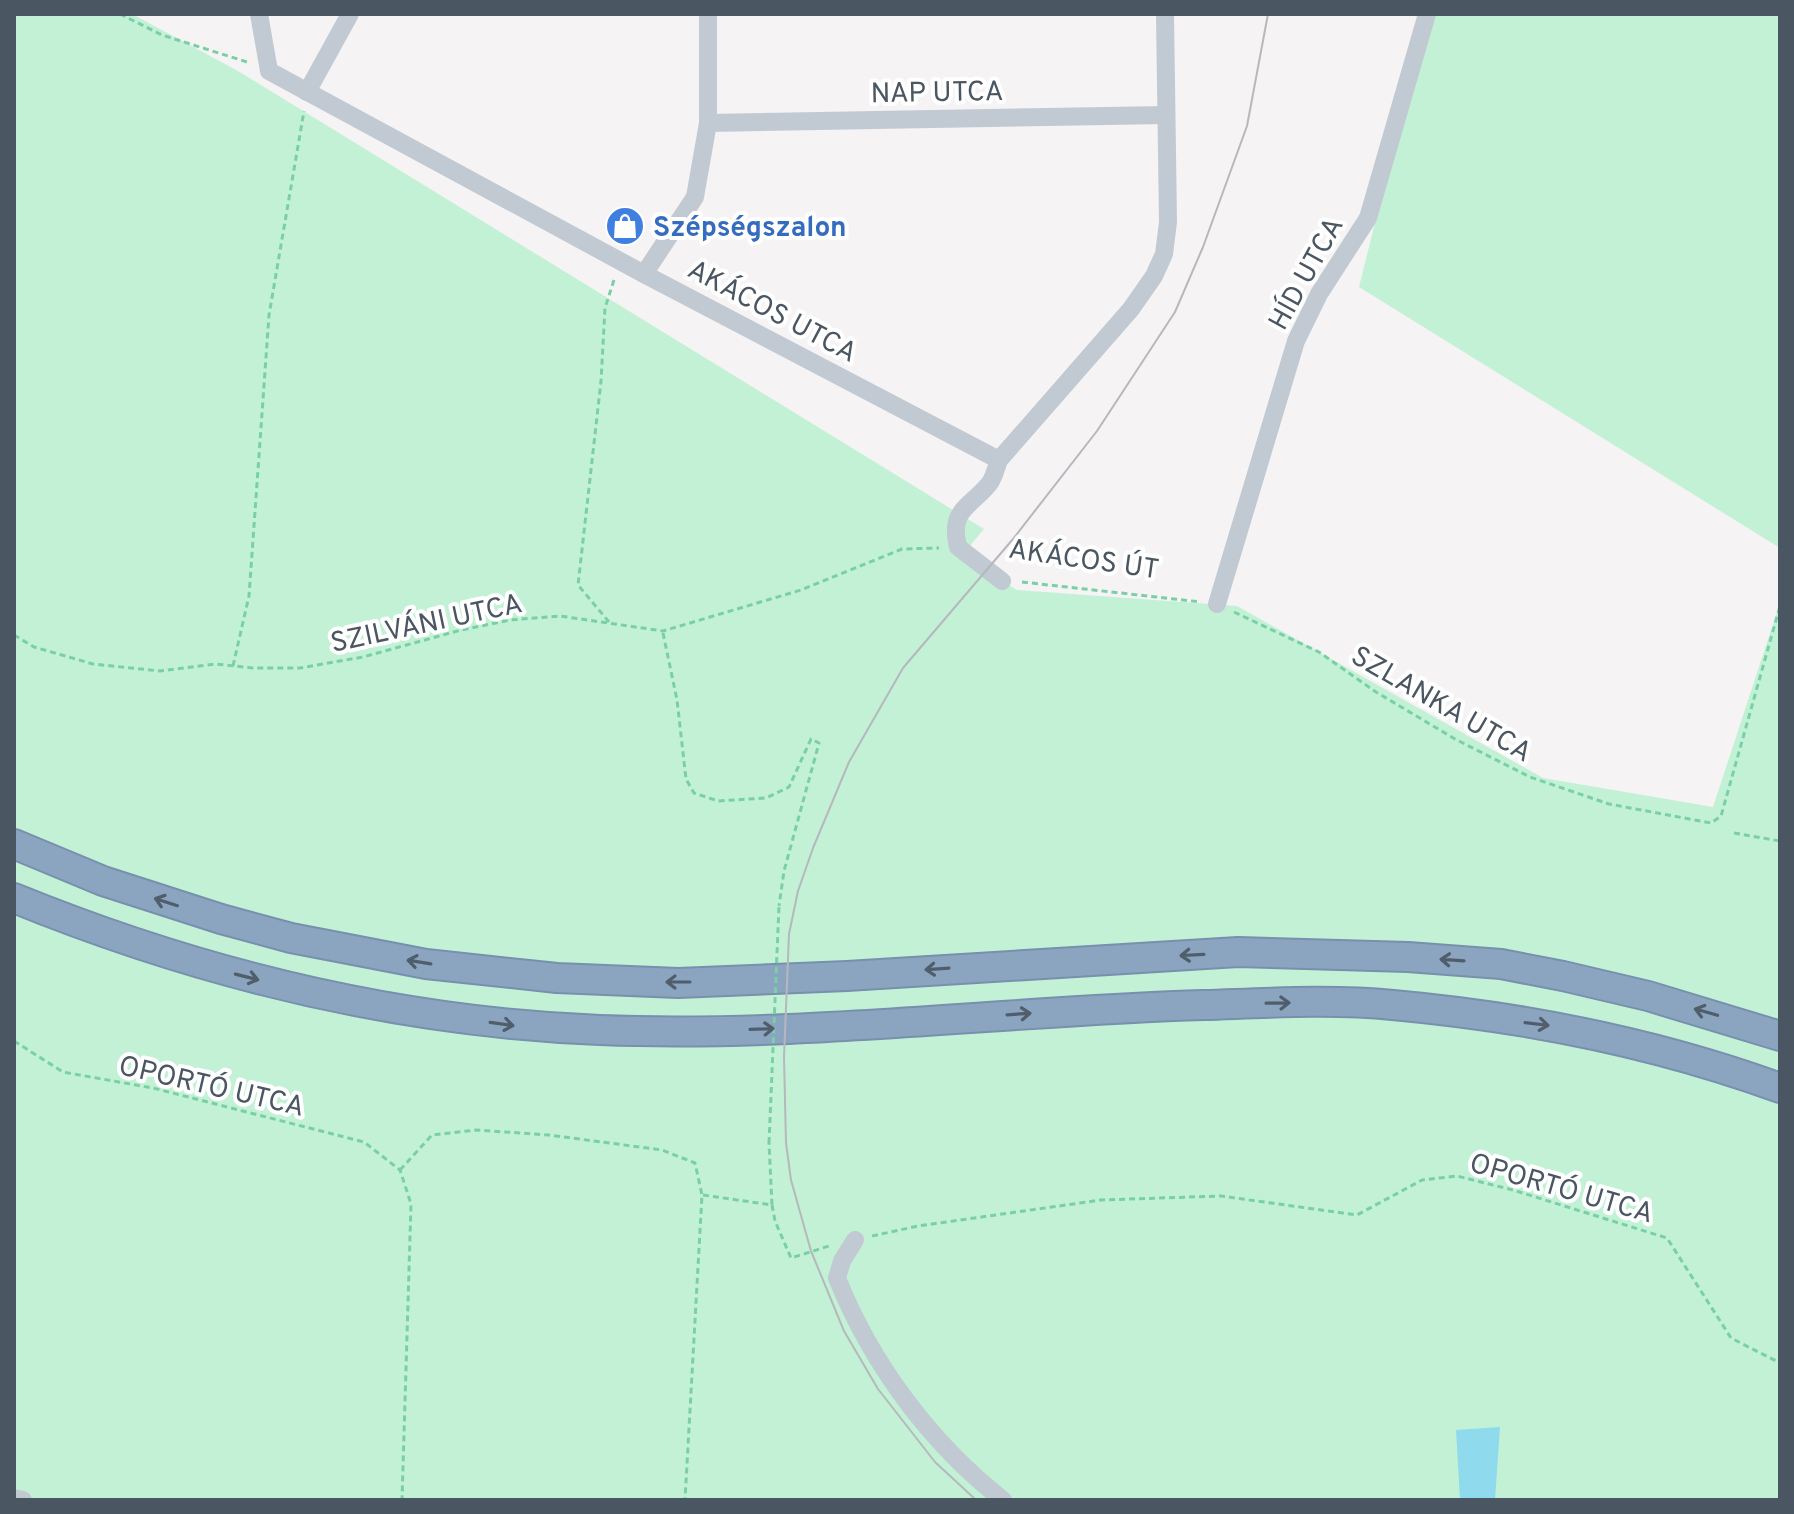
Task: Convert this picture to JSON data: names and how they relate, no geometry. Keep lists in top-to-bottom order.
{
  "streets": {
    "street": [
      "NAP UTCA",
      "HÍD UTCA",
      "AKÁCOS UTCA",
      "AKÁCOS ÚT"
    ],
    "path": ["SZILVÁNI UTCA", "SZLANKA UTCA", "OPORTÓ UTCA"]
  },
  "crossings": [
    ["HÍD UTCA", "AKÁCOS ÚT"],
    ["HÍD UTCA", "SZLANKA UTCA"],
    ["AKÁCOS ÚT", "SZILVÁNI UTCA"],
    ["AKÁCOS ÚT", "SZLANKA UTCA"]
  ],
  "places": {
    "shop": ["Szépségszalon"]
  }
}
